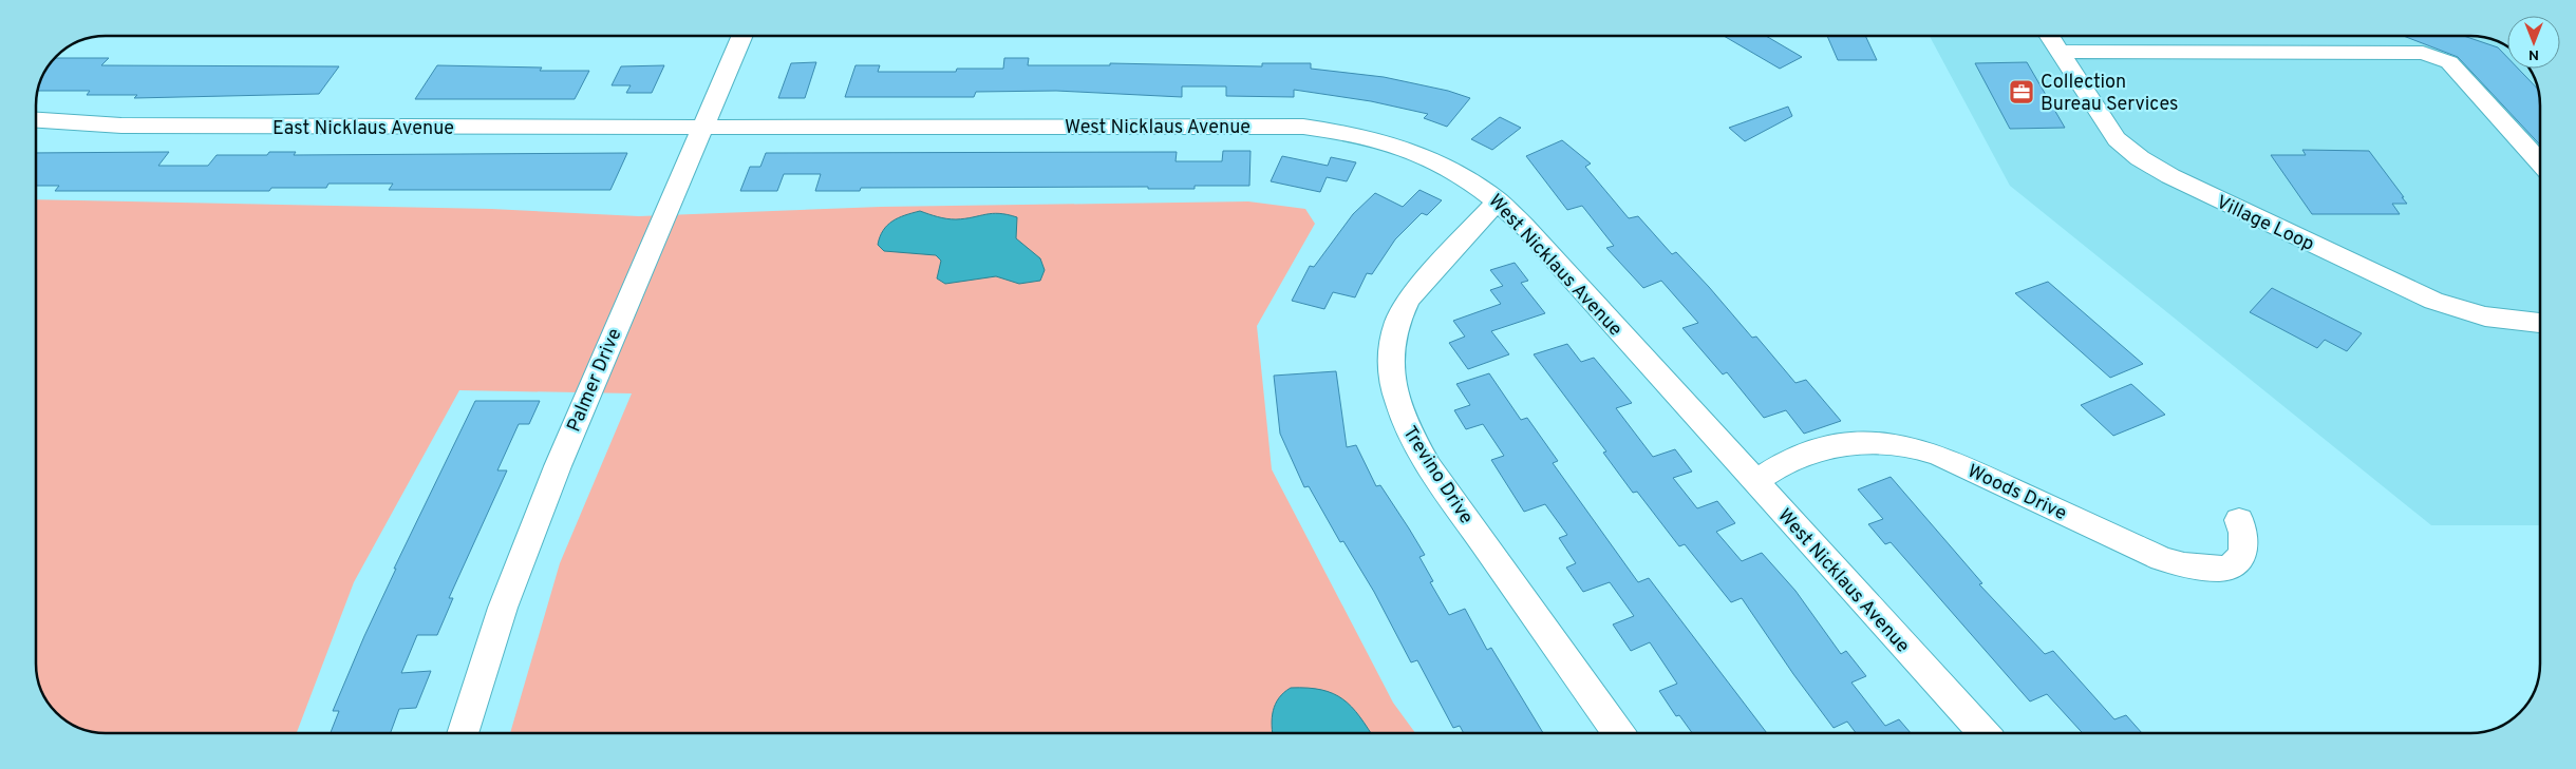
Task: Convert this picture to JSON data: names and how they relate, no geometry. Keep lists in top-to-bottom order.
{
  "streets": {
    "street": [
      "West Nicklaus Avenue",
      "East Nicklaus Avenue",
      "Village Loop",
      "Palmer Drive",
      "Trevino Drive",
      "Woods Drive"
    ]
  },
  "crossings": [
    ["West Nicklaus Avenue", "East Nicklaus Avenue"],
    ["West Nicklaus Avenue", "Palmer Drive"],
    ["West Nicklaus Avenue", "Trevino Drive"],
    ["West Nicklaus Avenue", "Woods Drive"],
    ["East Nicklaus Avenue", "Palmer Drive"]
  ],
  "places": {
    "office": ["Collection Bureau Services"]
  },
  "north": "bottom"
}
